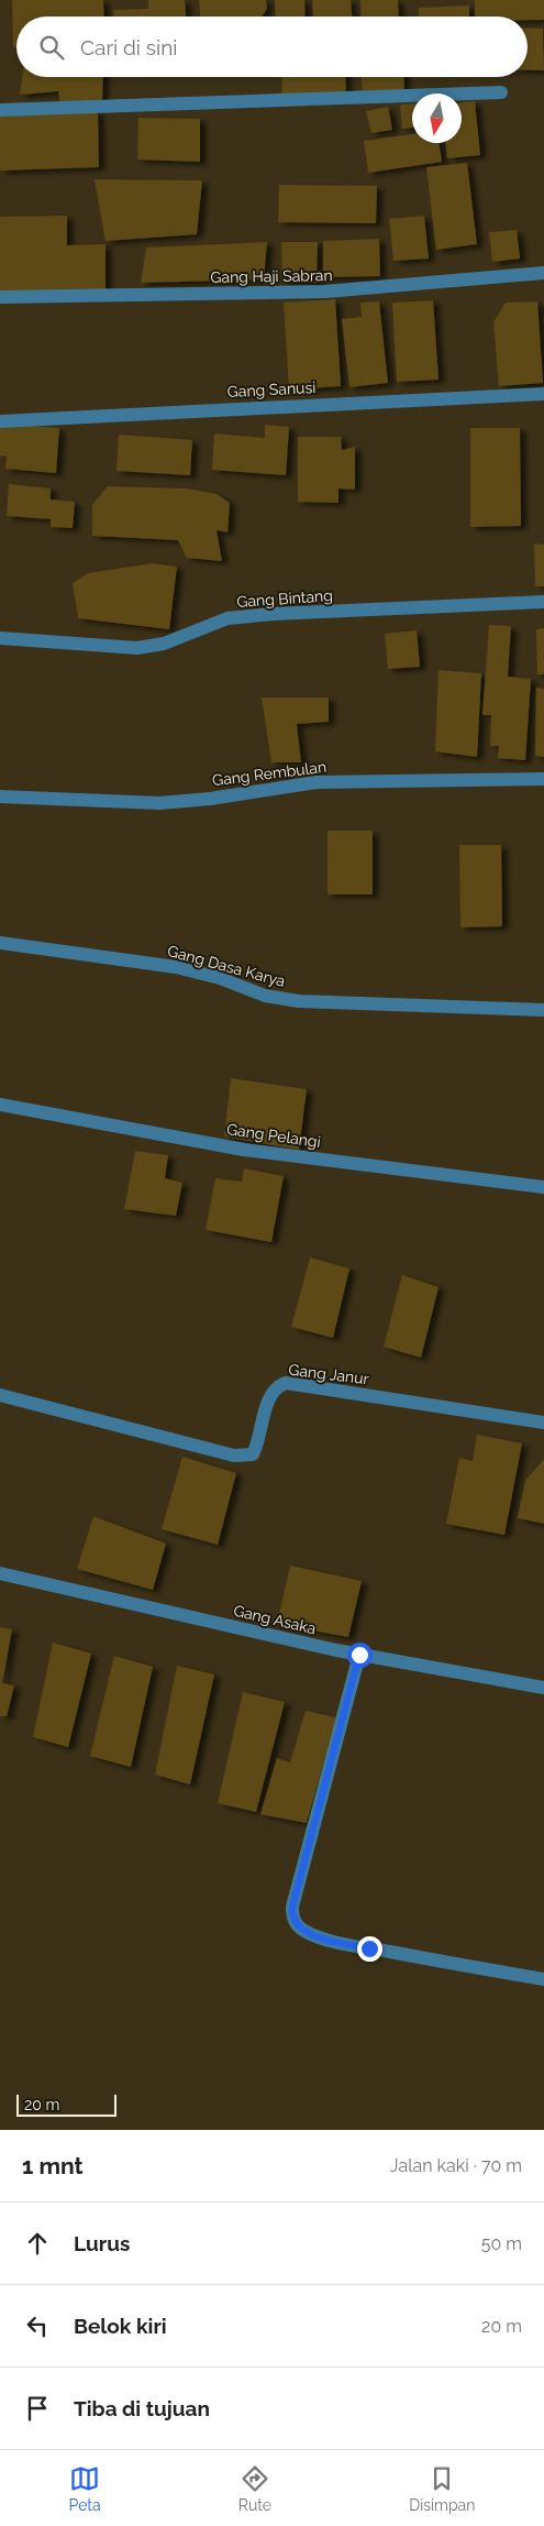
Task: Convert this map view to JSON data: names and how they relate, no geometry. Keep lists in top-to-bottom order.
{
  "streets": {
    "street": [
      "Gang Haji Sabran",
      "Gang Sanusi",
      "Gang Bintang",
      "Gang Rembulan",
      "Gang Dasa Karya",
      "Gang Pelangi",
      "Gang Janur",
      "Gang Asaka"
    ]
  },
  "scale_bar": "20 m",
  "north": "bottom",
  "page": {
    "search": "Cari di sini",
    "scale": "20 m",
    "heading": ["1 mnt", "Jalan kaki · 70 m"],
    "list": [
      ["Lurus", "50 m"],
      ["Belok kiri", "20 m"],
      "Tiba di tujuan"
    ],
    "nav": ["Peta", "Rute", "Disimpan"]
  }
}
